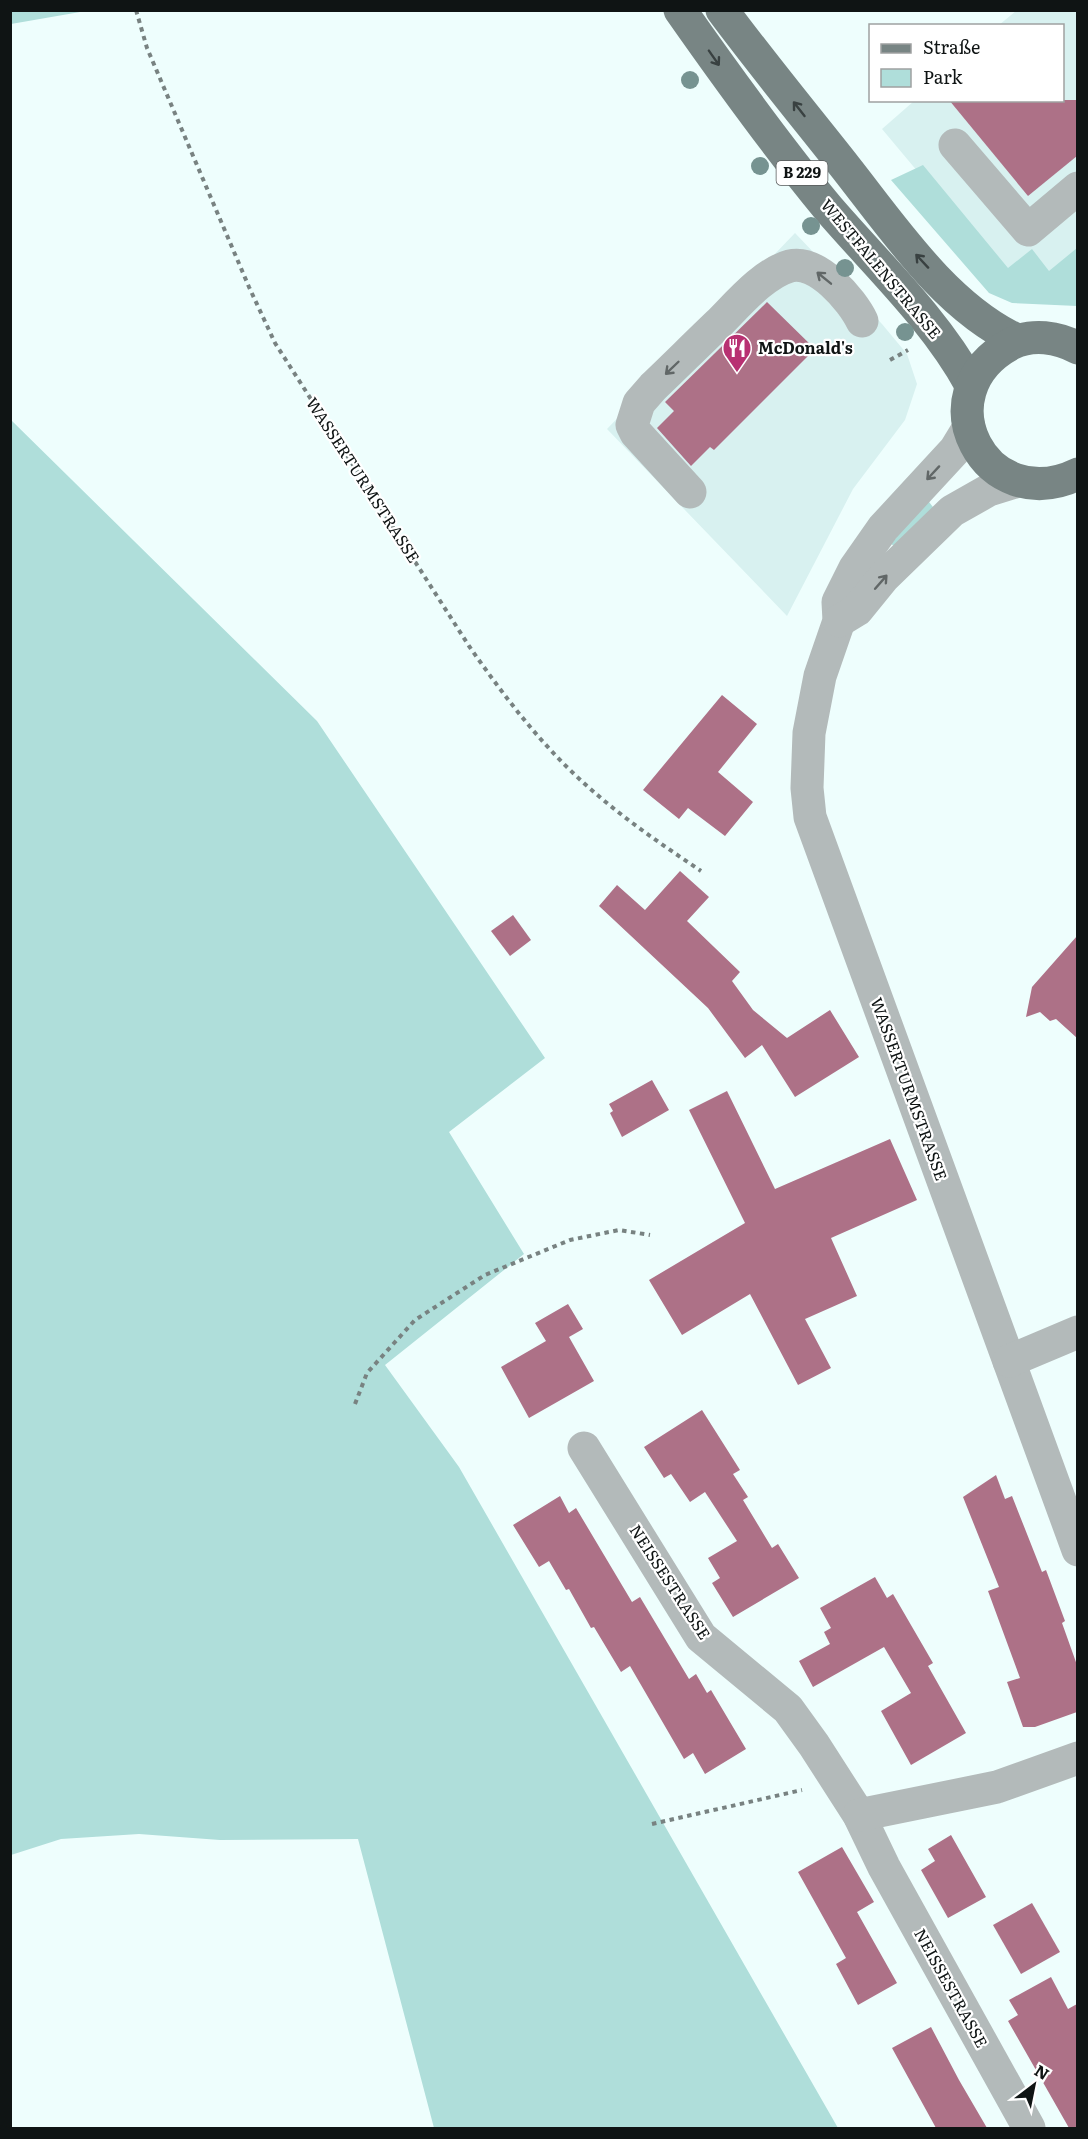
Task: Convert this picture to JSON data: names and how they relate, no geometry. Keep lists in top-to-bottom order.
{
  "streets": {
    "main road": ["B 229", "WESTFALENSTRASSE"],
    "street": ["WASSERTURMSTRASSE", "NEISSESTRASSE"]
  },
  "places": {
    "restaurant": ["McDonald's"]
  },
  "legend": ["Straße", "Park"],
  "north": "top right"
}
